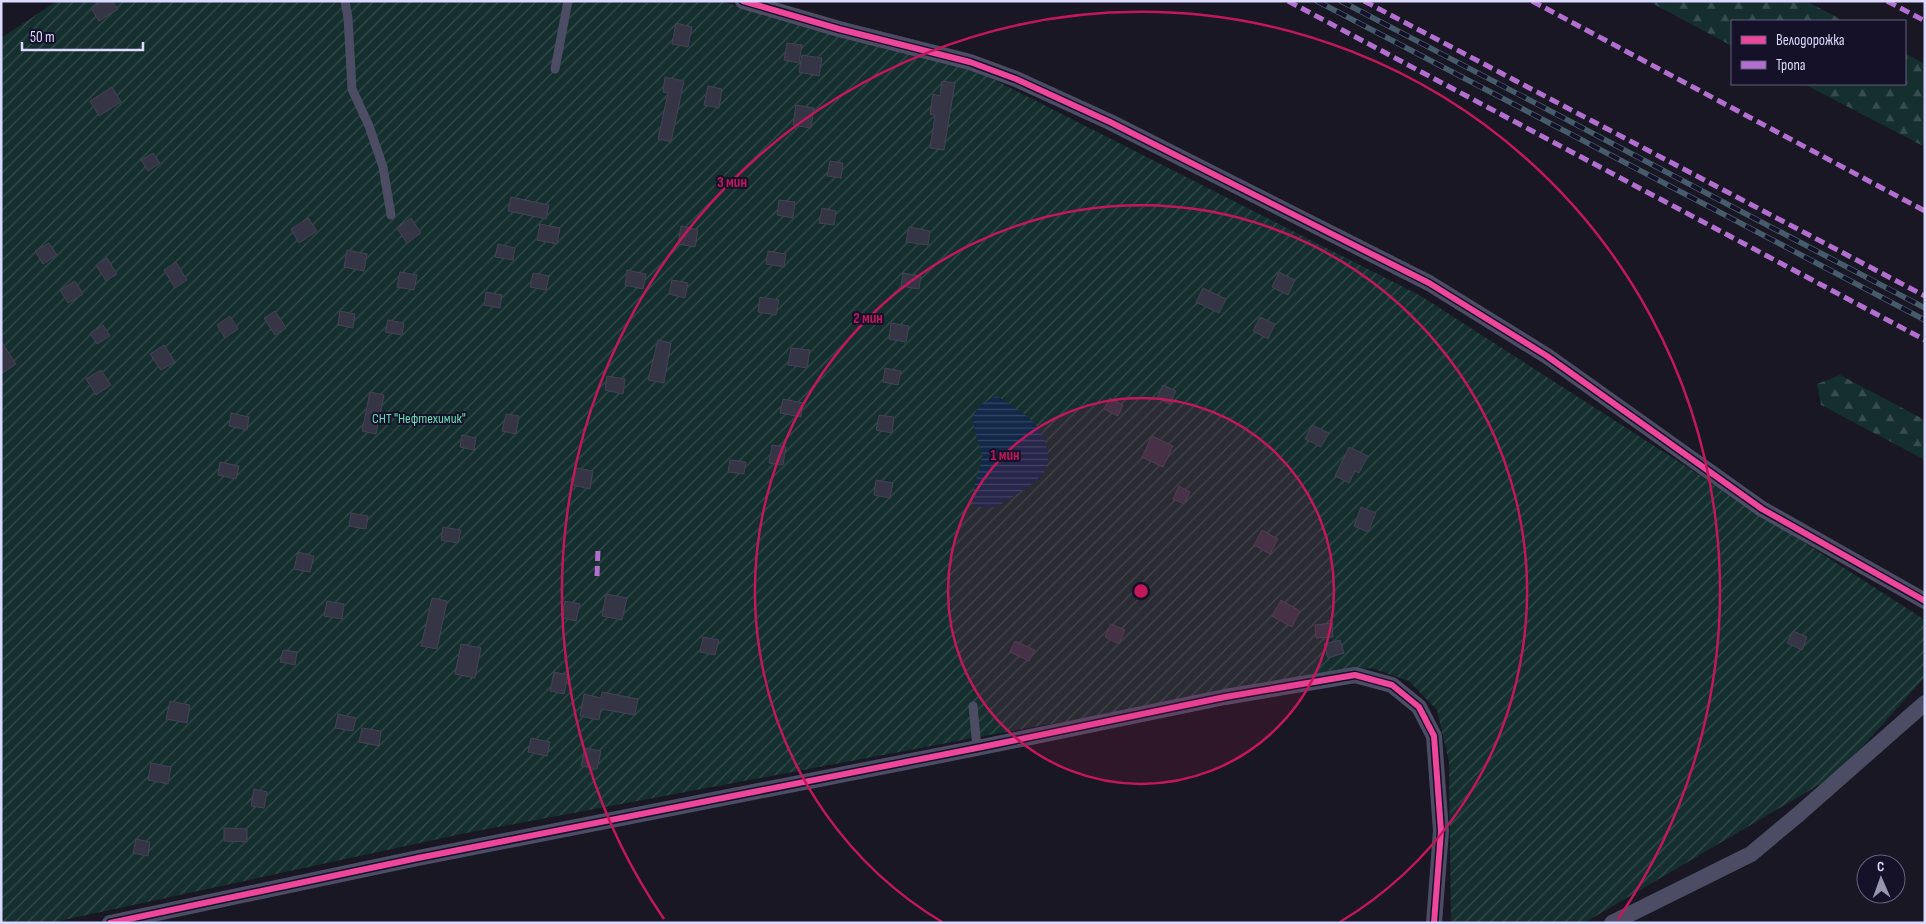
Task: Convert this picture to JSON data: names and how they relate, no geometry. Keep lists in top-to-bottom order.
{
  "parks": ["СНТ \"Нефтехимик\""],
  "legend": ["Велодорожка", "Тропа"],
  "scale_bar": "50 m",
  "north": "top",
  "rings": ["3 мин", "2 мин", "1 мин"]
}
